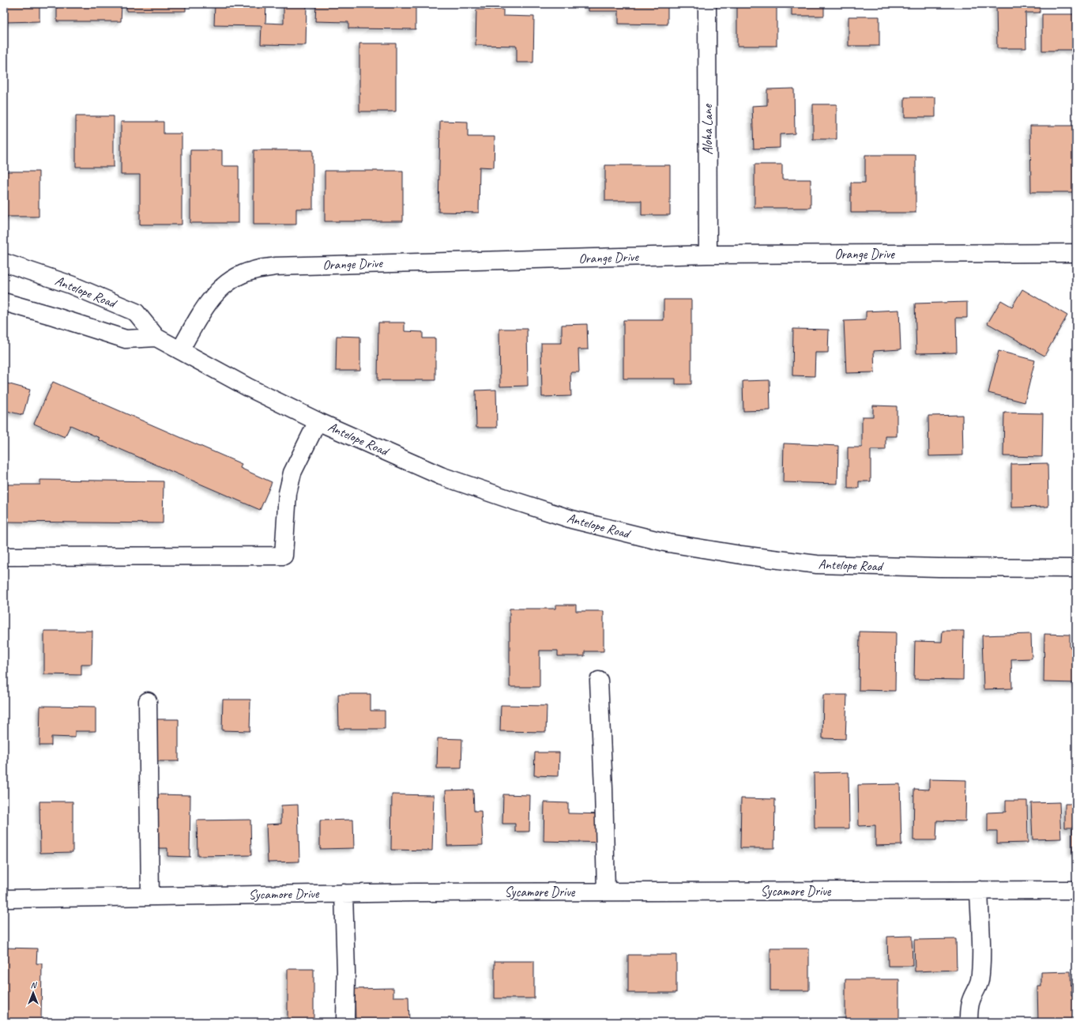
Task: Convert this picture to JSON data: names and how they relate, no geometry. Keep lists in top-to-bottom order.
{
  "streets": {
    "street": [
      "Aloha Lane",
      "Orange Drive",
      "Antelope Road",
      "Sycamore Drive"
    ]
  },
  "crossings": [
    ["Aloha Lane", "Orange Drive"],
    ["Orange Drive", "Antelope Road"]
  ],
  "north": "top"
}
